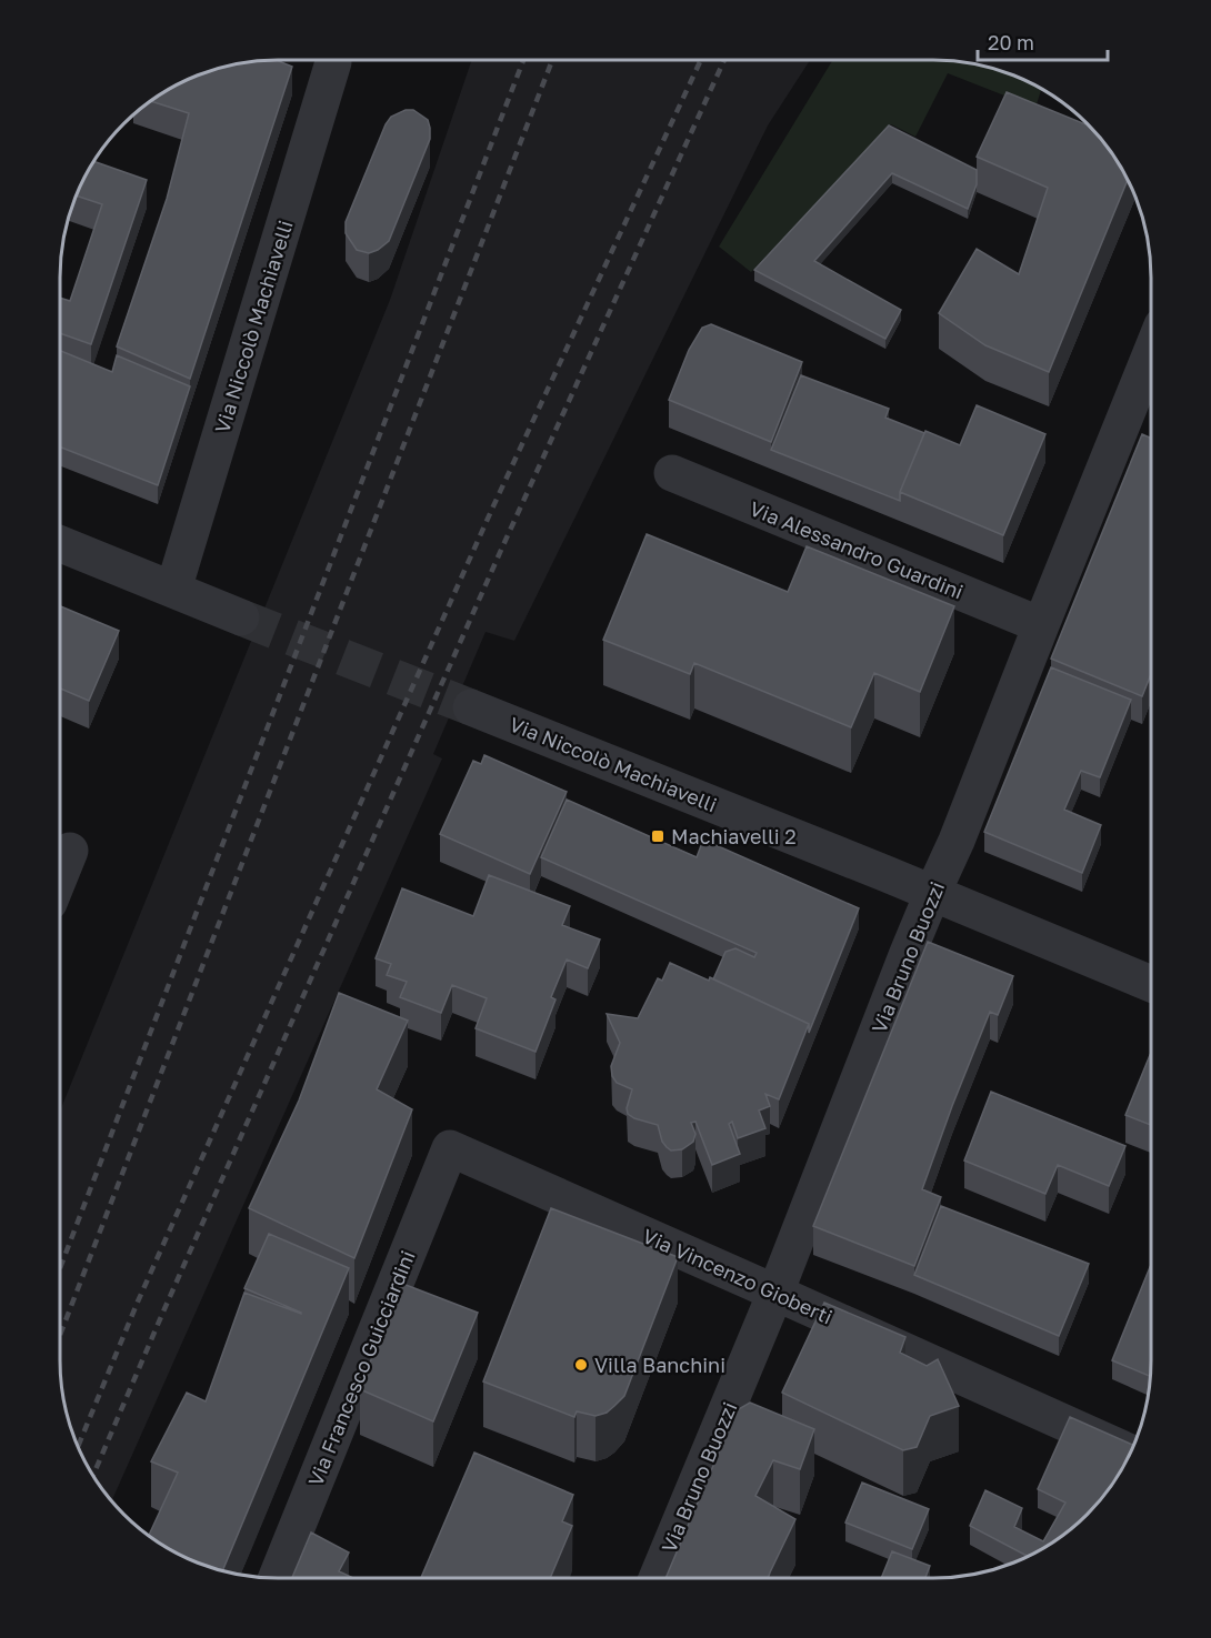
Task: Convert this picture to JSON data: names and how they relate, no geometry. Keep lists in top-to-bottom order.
{
  "streets": {
    "street": [
      "Via Niccolò Machiavelli",
      "Via Alessandro Guardini",
      "Via Bruno Buozzi",
      "Via Vincenzo Gioberti",
      "Via Francesco Guicciardini"
    ]
  },
  "crossings": [
    ["Via Niccolò Machiavelli", "Via Bruno Buozzi"],
    ["Via Alessandro Guardini", "Via Bruno Buozzi"],
    ["Via Bruno Buozzi", "Via Vincenzo Gioberti"],
    ["Via Vincenzo Gioberti", "Via Francesco Guicciardini"]
  ],
  "places": {
    "transit": ["Machiavelli 2"],
    "other": ["Villa Banchini"]
  },
  "scale_bar": "20 m"
}
